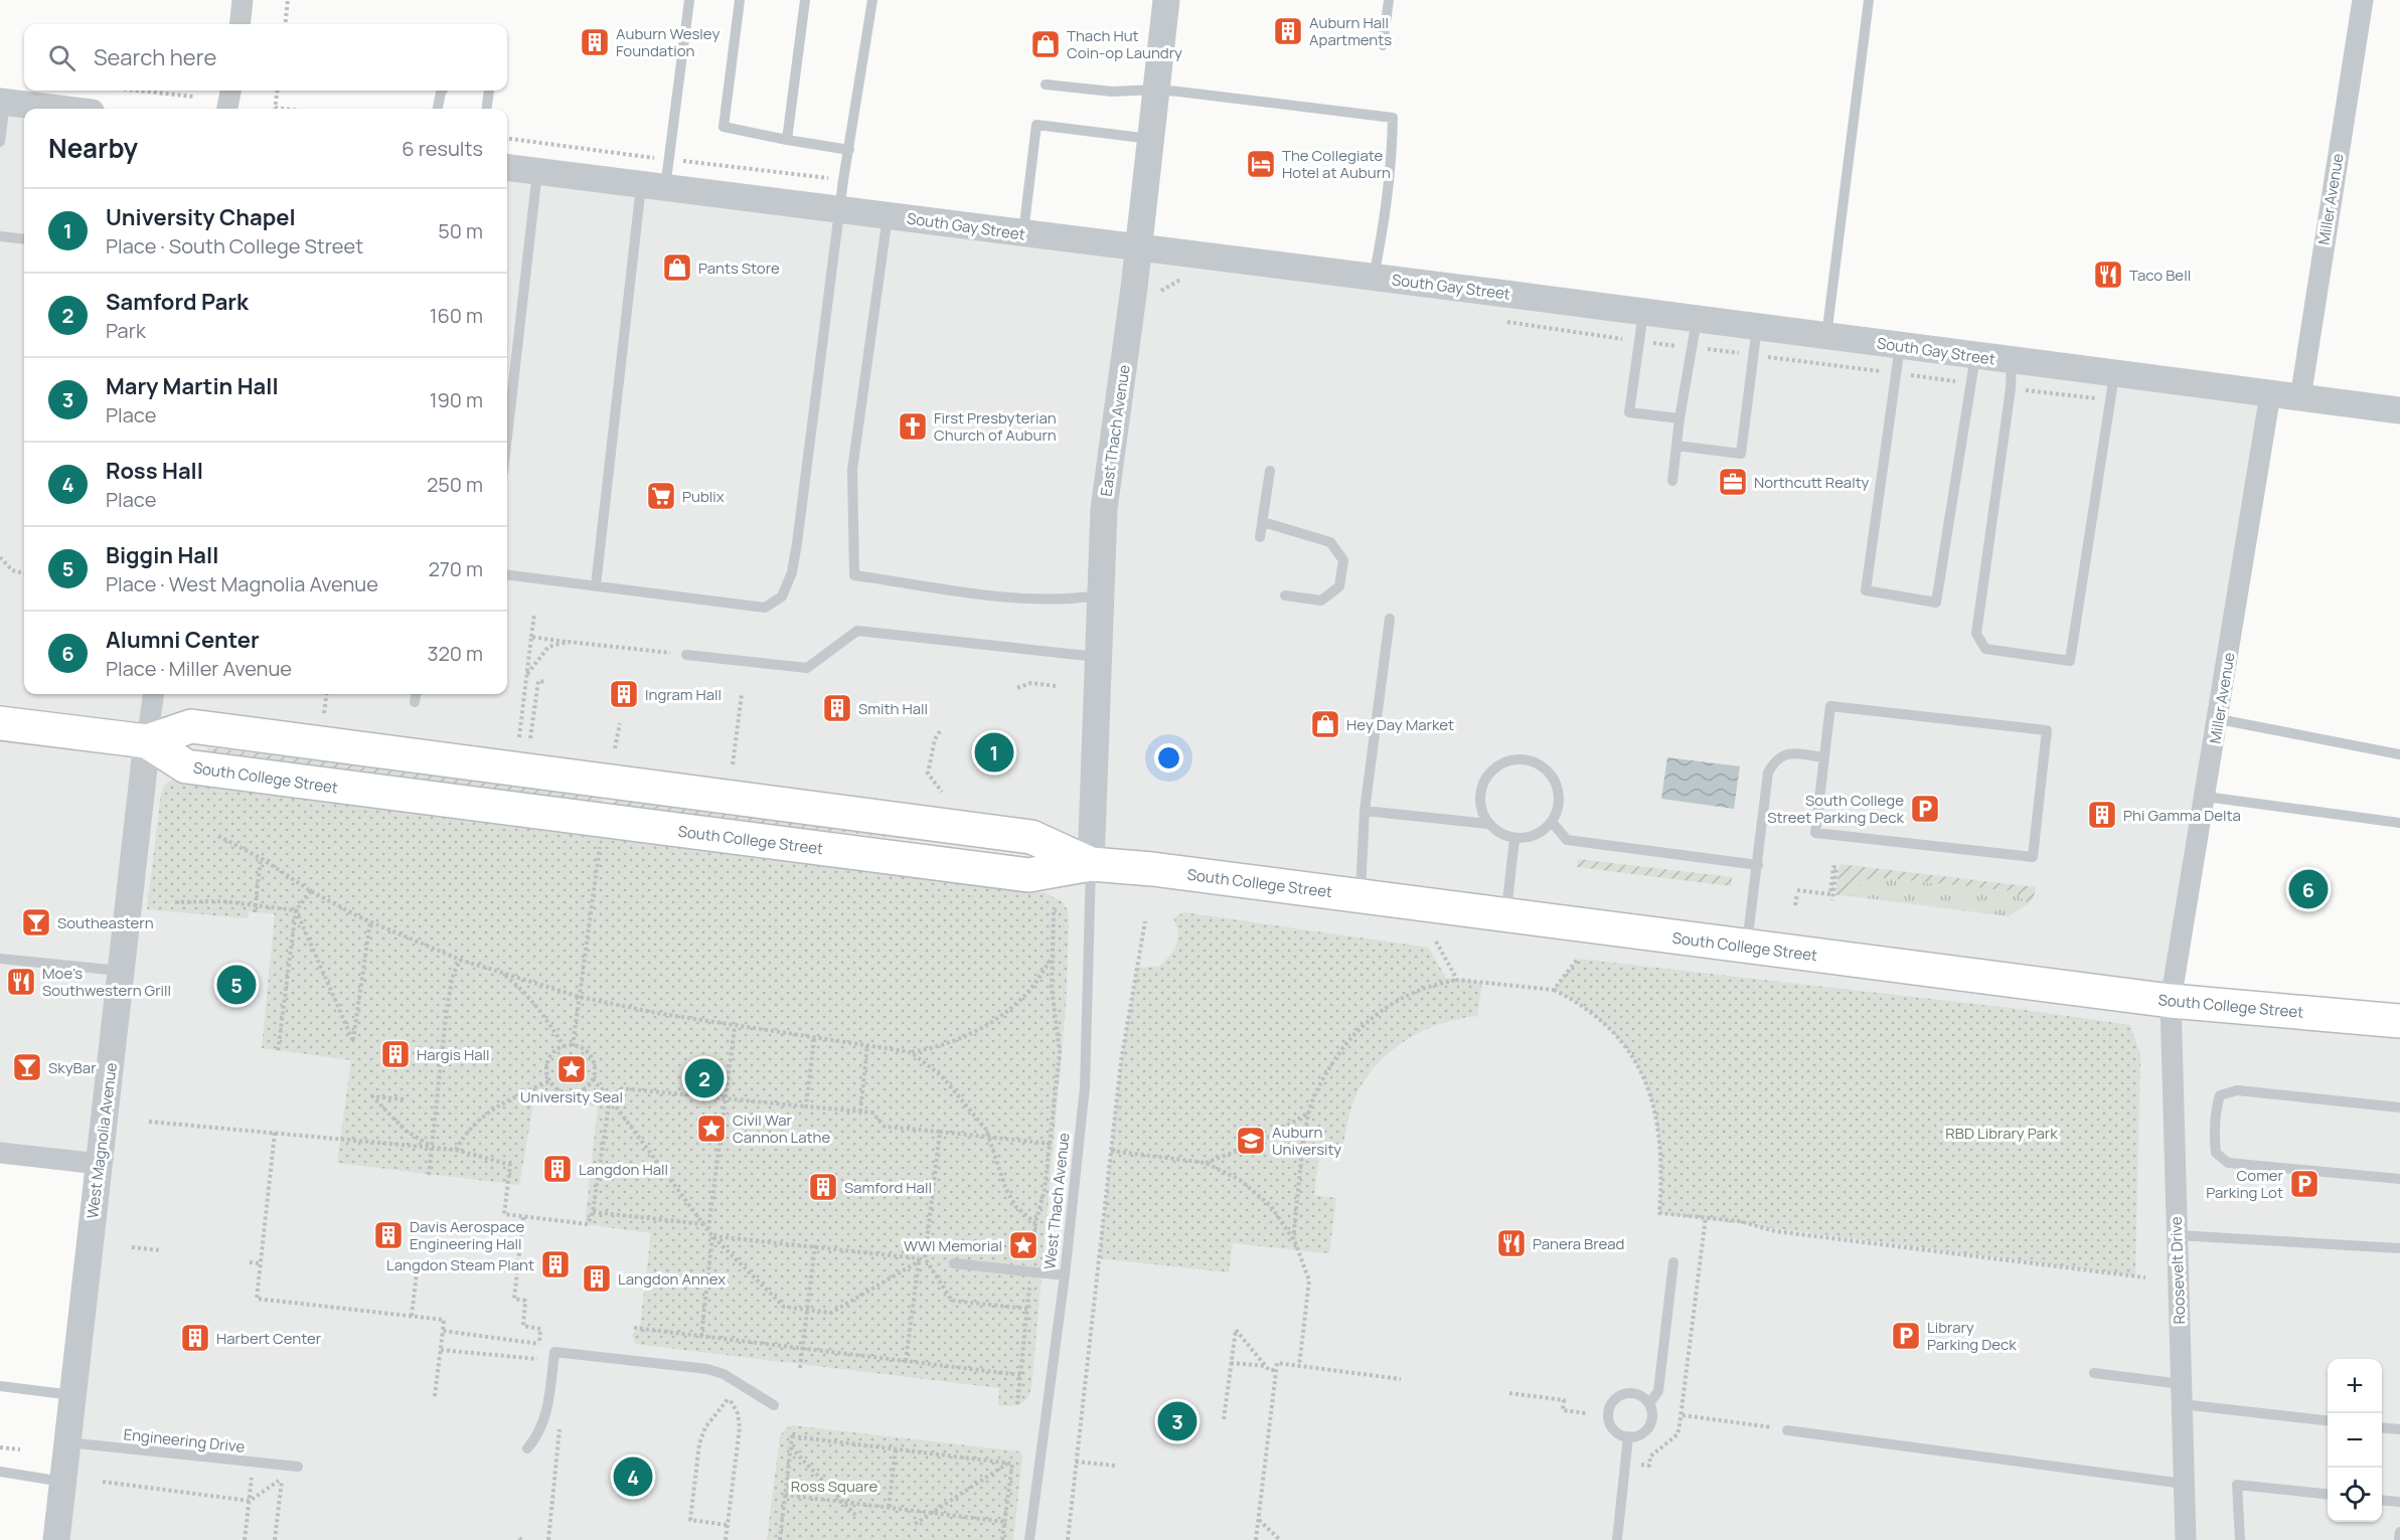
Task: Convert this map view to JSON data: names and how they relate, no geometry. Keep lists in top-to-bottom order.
{
  "streets": {
    "main road": ["South College Street"],
    "street": [
      "Miller Avenue",
      "South Gay Street",
      "East Thach Avenue",
      "West Magnolia Avenue",
      "Roosevelt Drive"
    ],
    "lane": ["West Thach Avenue", "Engineering Drive"]
  },
  "crossings": [
    ["Miller Avenue", "South Gay Street"],
    ["Miller Avenue", "South College Street"],
    ["Miller Avenue", "Roosevelt Drive"],
    ["South Gay Street", "East Thach Avenue"],
    ["East Thach Avenue", "South College Street"],
    ["East Thach Avenue", "West Thach Avenue"],
    ["South College Street", "West Magnolia Avenue"],
    ["South College Street", "West Thach Avenue"],
    ["South College Street", "Roosevelt Drive"],
    ["West Magnolia Avenue", "Engineering Drive"]
  ],
  "parks": ["RBD Library Park", "Ross Square"],
  "places": {
    "building": [
      "Auburn Hall Apartments",
      "Auburn Wesley Foundation",
      "Ingram Hall",
      "Smith Hall",
      "Phi Gamma Delta",
      "Hargis Hall",
      "Langdon Hall",
      "Samford Hall",
      "Davis Aerospace Engineering Hall",
      "Langdon Steam Plant",
      "Langdon Annex",
      "Harbert Center"
    ],
    "shop": ["Thach Hut Coin-op Laundry", "Pants Store", "Hey Day Market"],
    "hotel": ["The Collegiate Hotel at Auburn"],
    "restaurant": ["Taco Bell", "Moe's Southwestern Grill", "Panera Bread"],
    "church": ["First Presbyterian Church of Auburn"],
    "office": ["Northcutt Realty"],
    "supermarket": ["Publix"],
    "parking": ["South College Street Parking Deck", "Comer Parking Lot", "Library Parking Deck"],
    "bar": ["Southeastern", "SkyBar"],
    "place": ["University Seal", "Civil War Cannon Lathe", "WWI Memorial"],
    "school or university": ["Auburn University"]
  },
  "page": {
    "search": "Search here",
    "heading": ["Nearby", "6 results"],
    "list": [
      {
        "mark": "1",
        "name": "University Chapel",
        "note": "Place · South College Street",
        "value": "50 m"
      },
      {
        "mark": "2",
        "name": "Samford Park",
        "note": "Park",
        "value": "160 m"
      },
      {
        "mark": "3",
        "name": "Mary Martin Hall",
        "note": "Place",
        "value": "190 m"
      },
      {
        "mark": "4",
        "name": "Ross Hall",
        "note": "Place",
        "value": "250 m"
      },
      {
        "mark": "5",
        "name": "Biggin Hall",
        "note": "Place · West Magnolia Avenue",
        "value": "270 m"
      },
      {
        "mark": "6",
        "name": "Alumni Center",
        "note": "Place · Miller Avenue",
        "value": "320 m"
      }
    ],
    "pins": [
      "1",
      "6",
      "5",
      "2",
      "3",
      "4"
    ],
    "map_buttons": ["+", "−"]
  }
}
